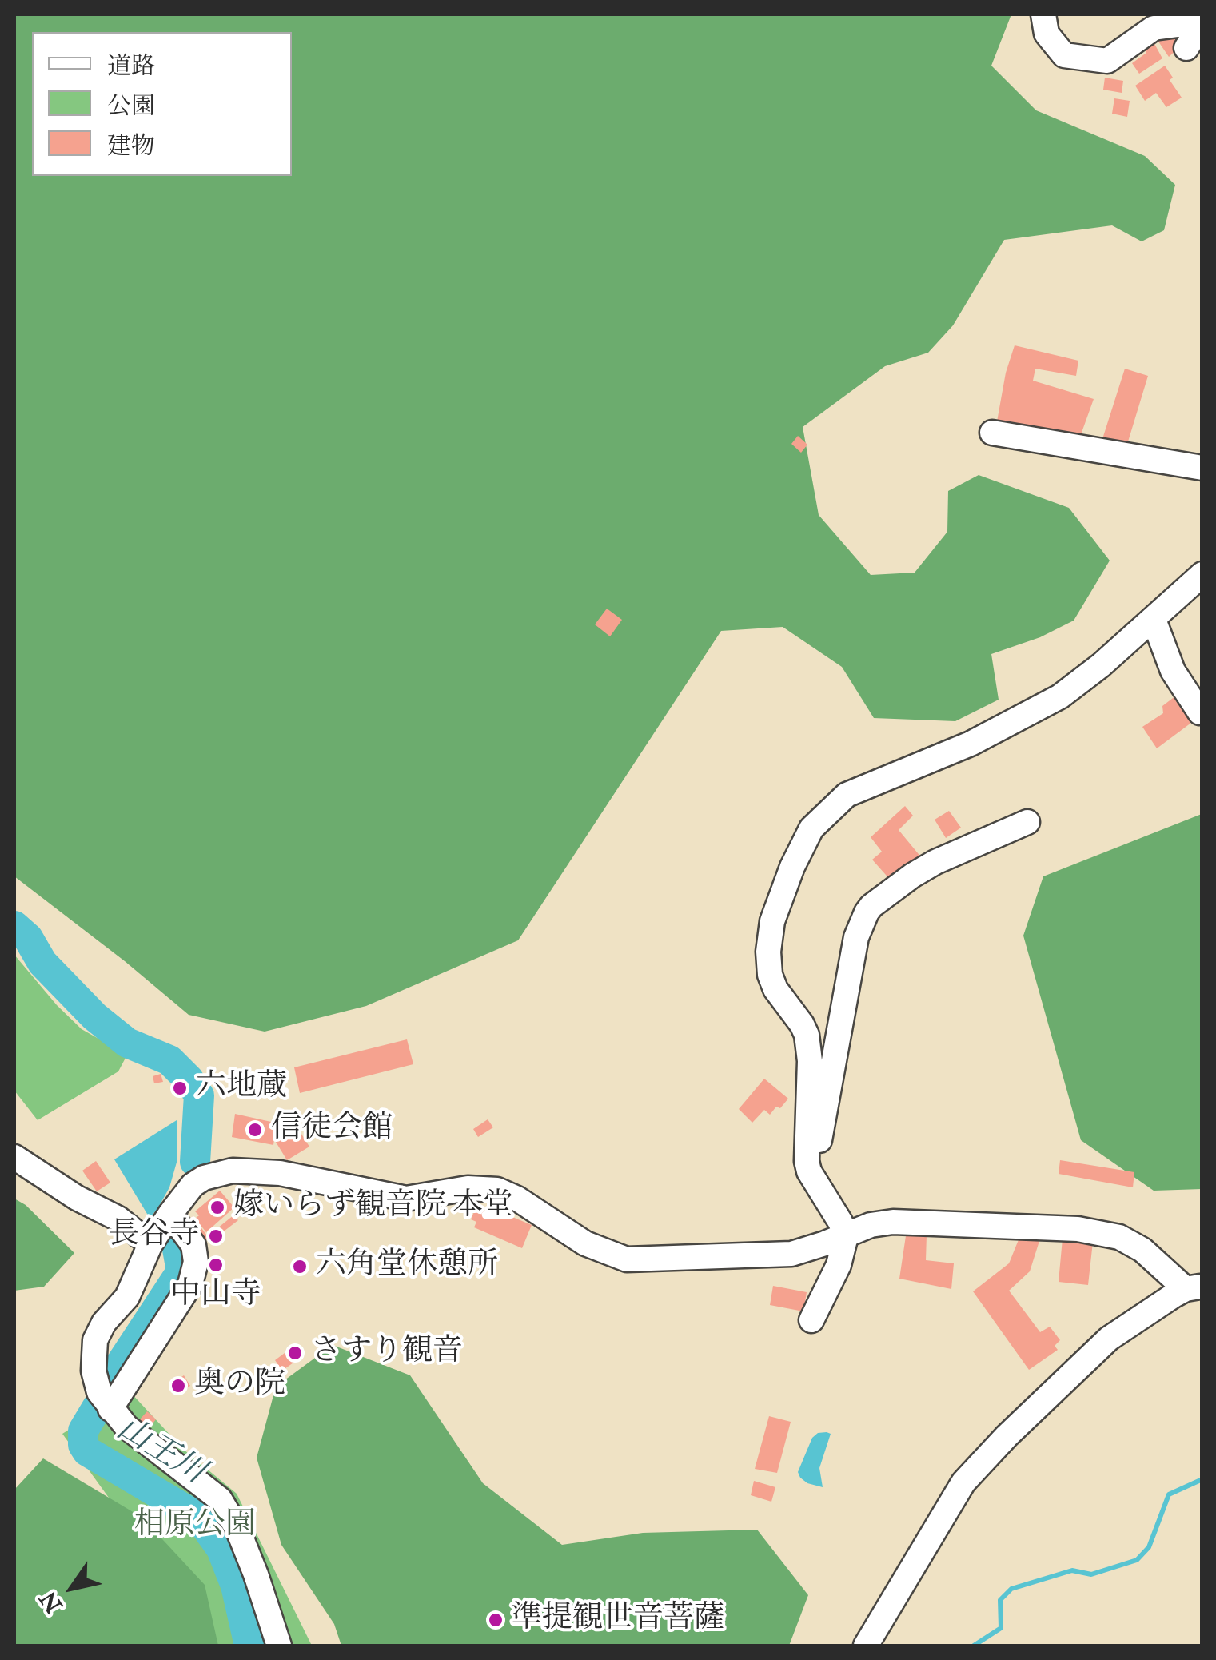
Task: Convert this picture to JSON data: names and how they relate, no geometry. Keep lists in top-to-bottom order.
{
  "water": ["山王川"],
  "parks": ["相原公園"],
  "places": [
    "六地蔵",
    "信徒会館",
    "嫁いらず観音院 本堂",
    "長谷寺",
    "中山寺",
    "六角堂休憩所",
    "さすり観音",
    "奥の院",
    "準提観世音菩薩"
  ],
  "legend": ["道路", "公園", "建物"],
  "north": "bottom left"
}
